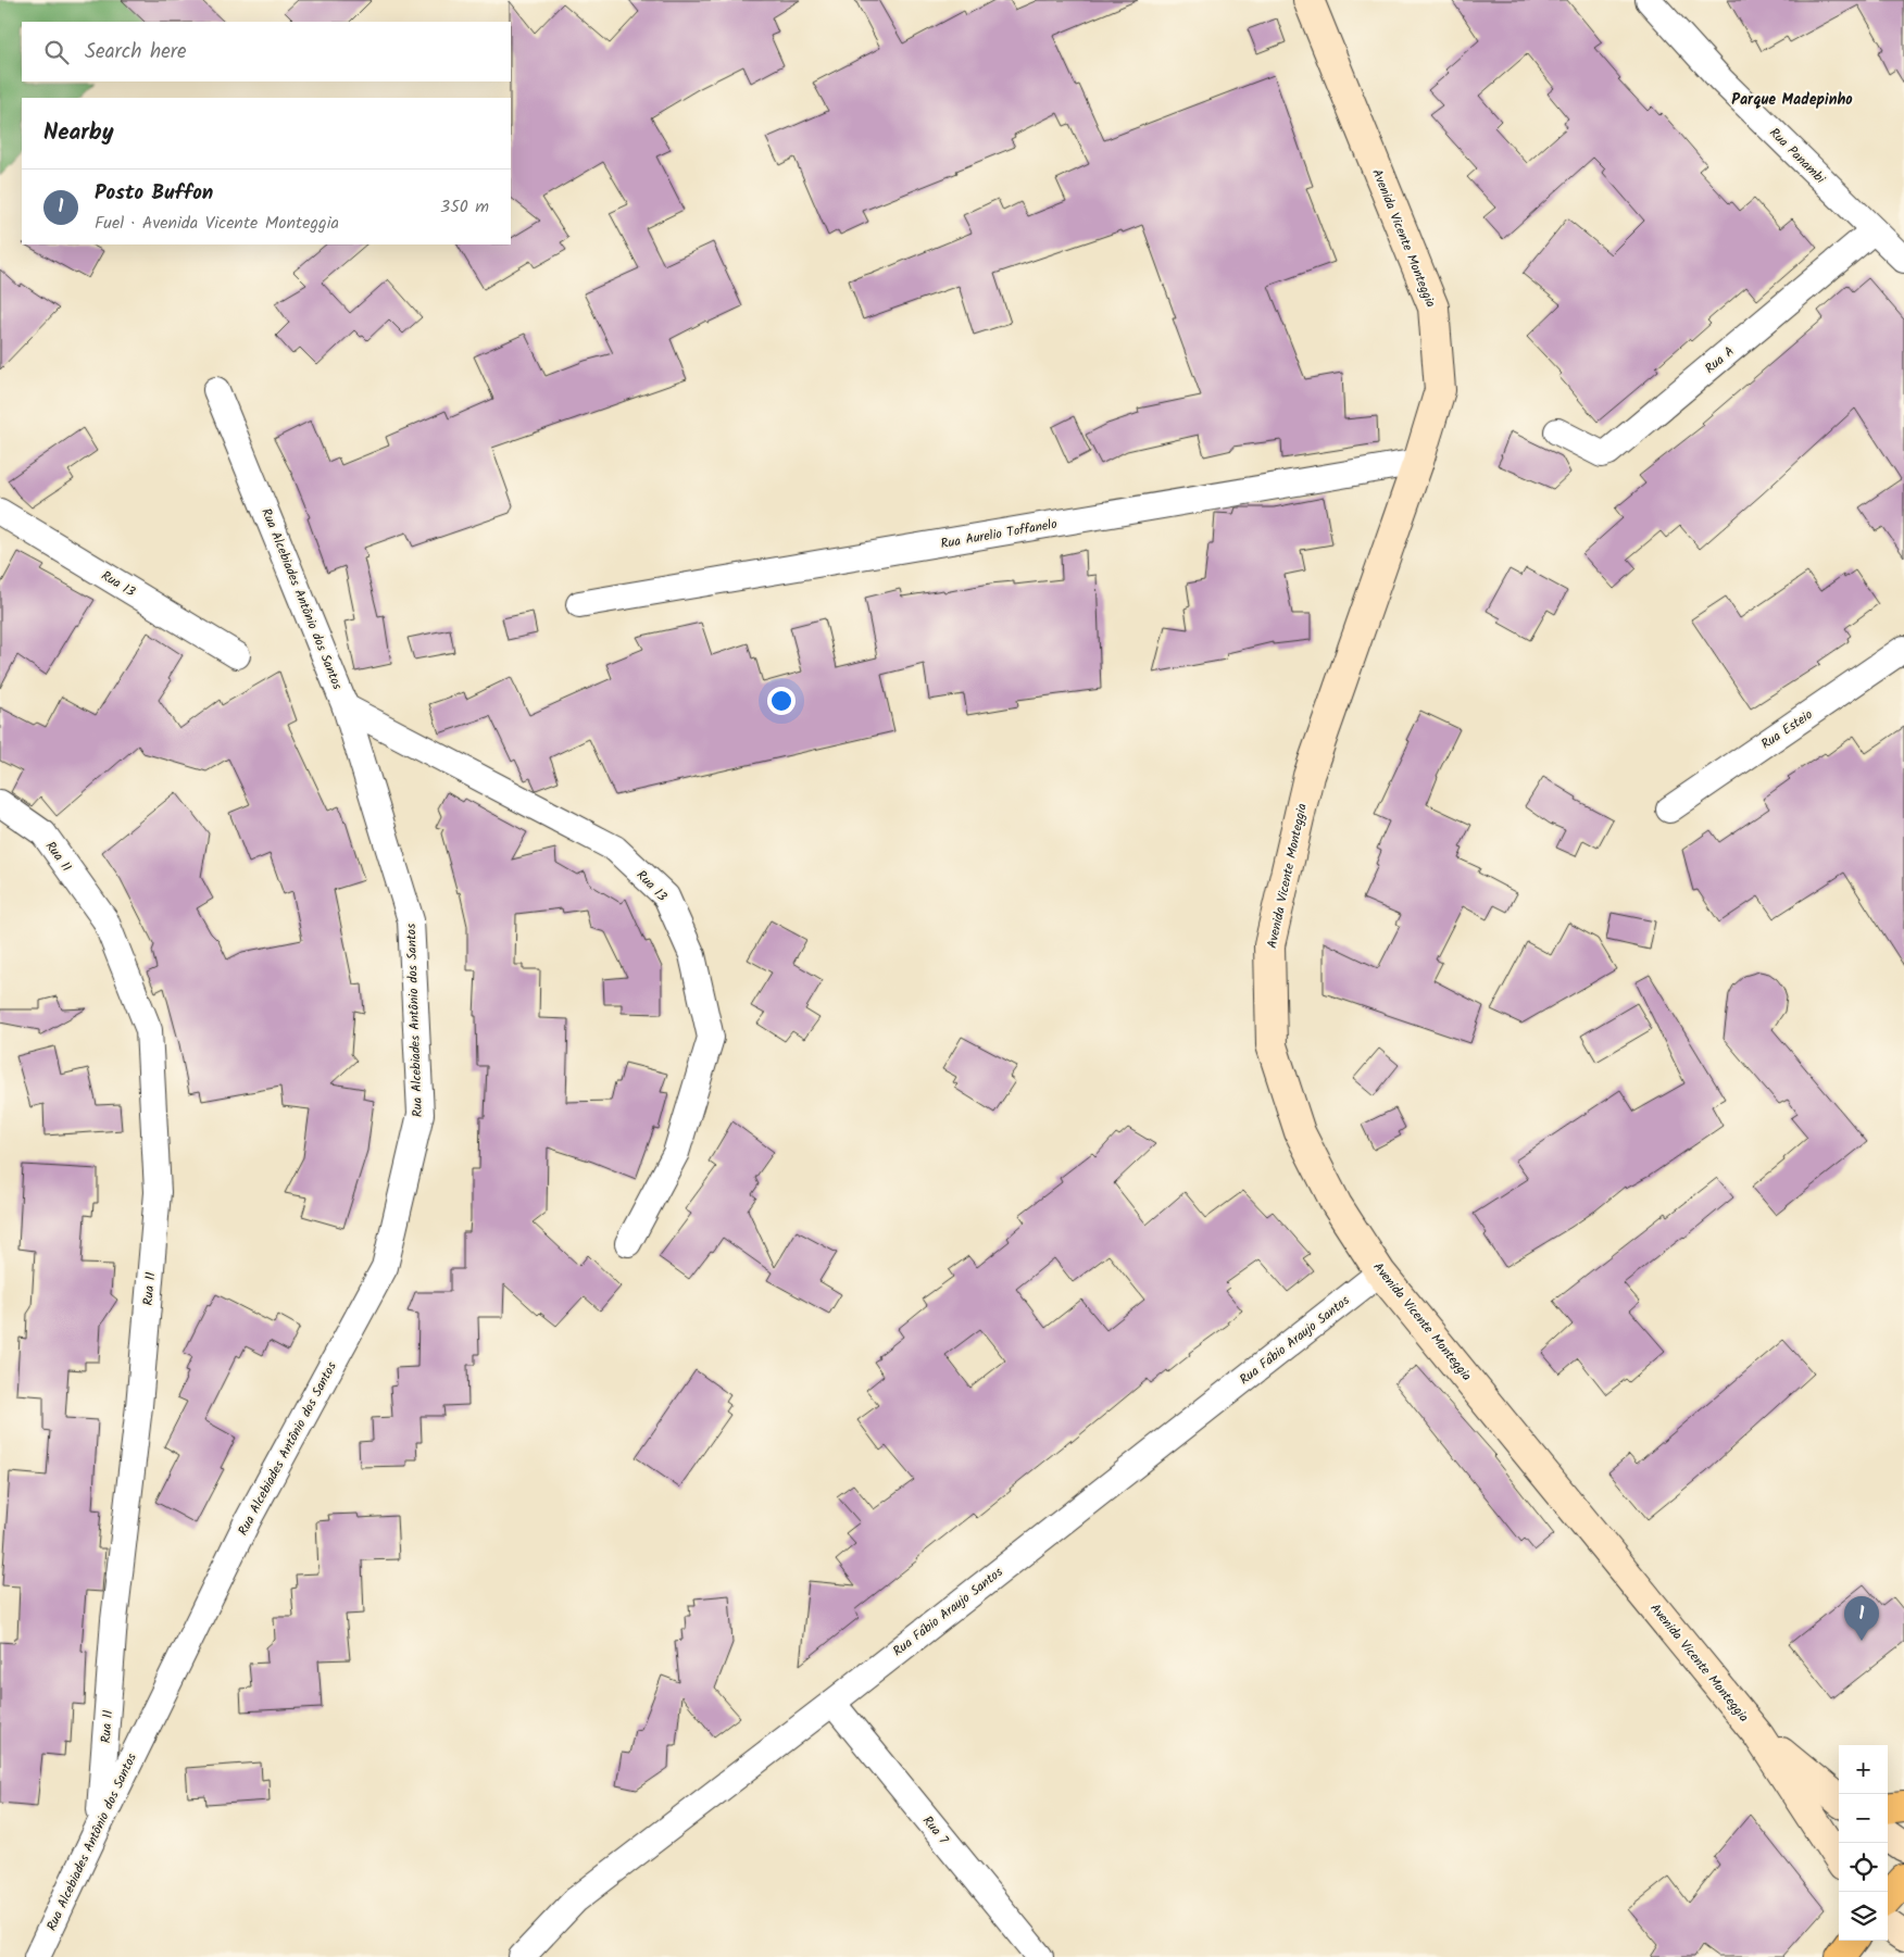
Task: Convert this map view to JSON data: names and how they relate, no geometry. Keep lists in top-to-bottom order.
{
  "streets": {
    "main road": ["Avenida Vicente Monteggia"],
    "street": [
      "Rua Panambi",
      "Rua A",
      "Rua Aurelio Toffanelo",
      "Rua 13",
      "Rua Alcebiades Antônio dos Santos",
      "Rua Esteio",
      "Rua 11",
      "Rua Fábio Araujo Santos",
      "Rua 7"
    ]
  },
  "crossings": [
    ["Rua Panambi", "Rua A"],
    ["Avenida Vicente Monteggia", "Rua Aurelio Toffanelo"],
    ["Avenida Vicente Monteggia", "Rua Fábio Araujo Santos"],
    ["Rua 13", "Rua Alcebiades Antônio dos Santos"],
    ["Rua Alcebiades Antônio dos Santos", "Rua 11"],
    ["Rua Fábio Araujo Santos", "Rua 7"]
  ],
  "districts": ["Parque Madepinho"],
  "page": {
    "search": "Search here",
    "heading": "Nearby",
    "list": [
      {
        "mark": "1",
        "name": "Posto Buffon",
        "note": "Fuel · Avenida Vicente Monteggia",
        "value": "350 m"
      }
    ],
    "pins": "1",
    "map_buttons": ["+", "−"]
  }
}
